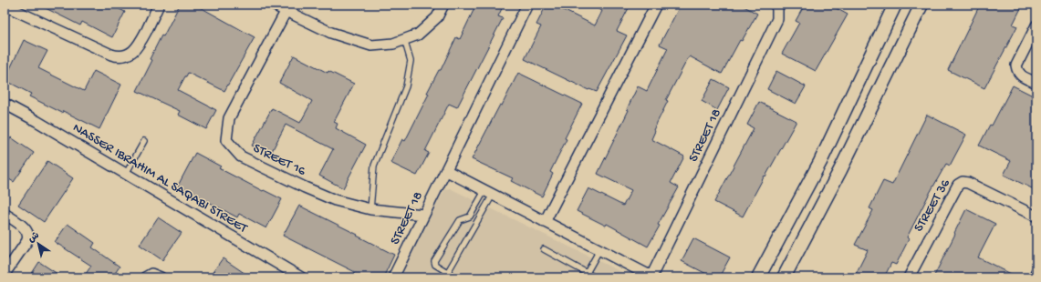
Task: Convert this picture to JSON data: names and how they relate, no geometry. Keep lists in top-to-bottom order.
{
  "streets": {
    "street": [
      "STREET 18",
      "STREET 16",
      "NASSER IBRAHIM AL SAQABI STREET",
      "STREET 36"
    ]
  },
  "crossings": [
    ["STREET 18", "STREET 16"]
  ],
  "north": "top left"
}
